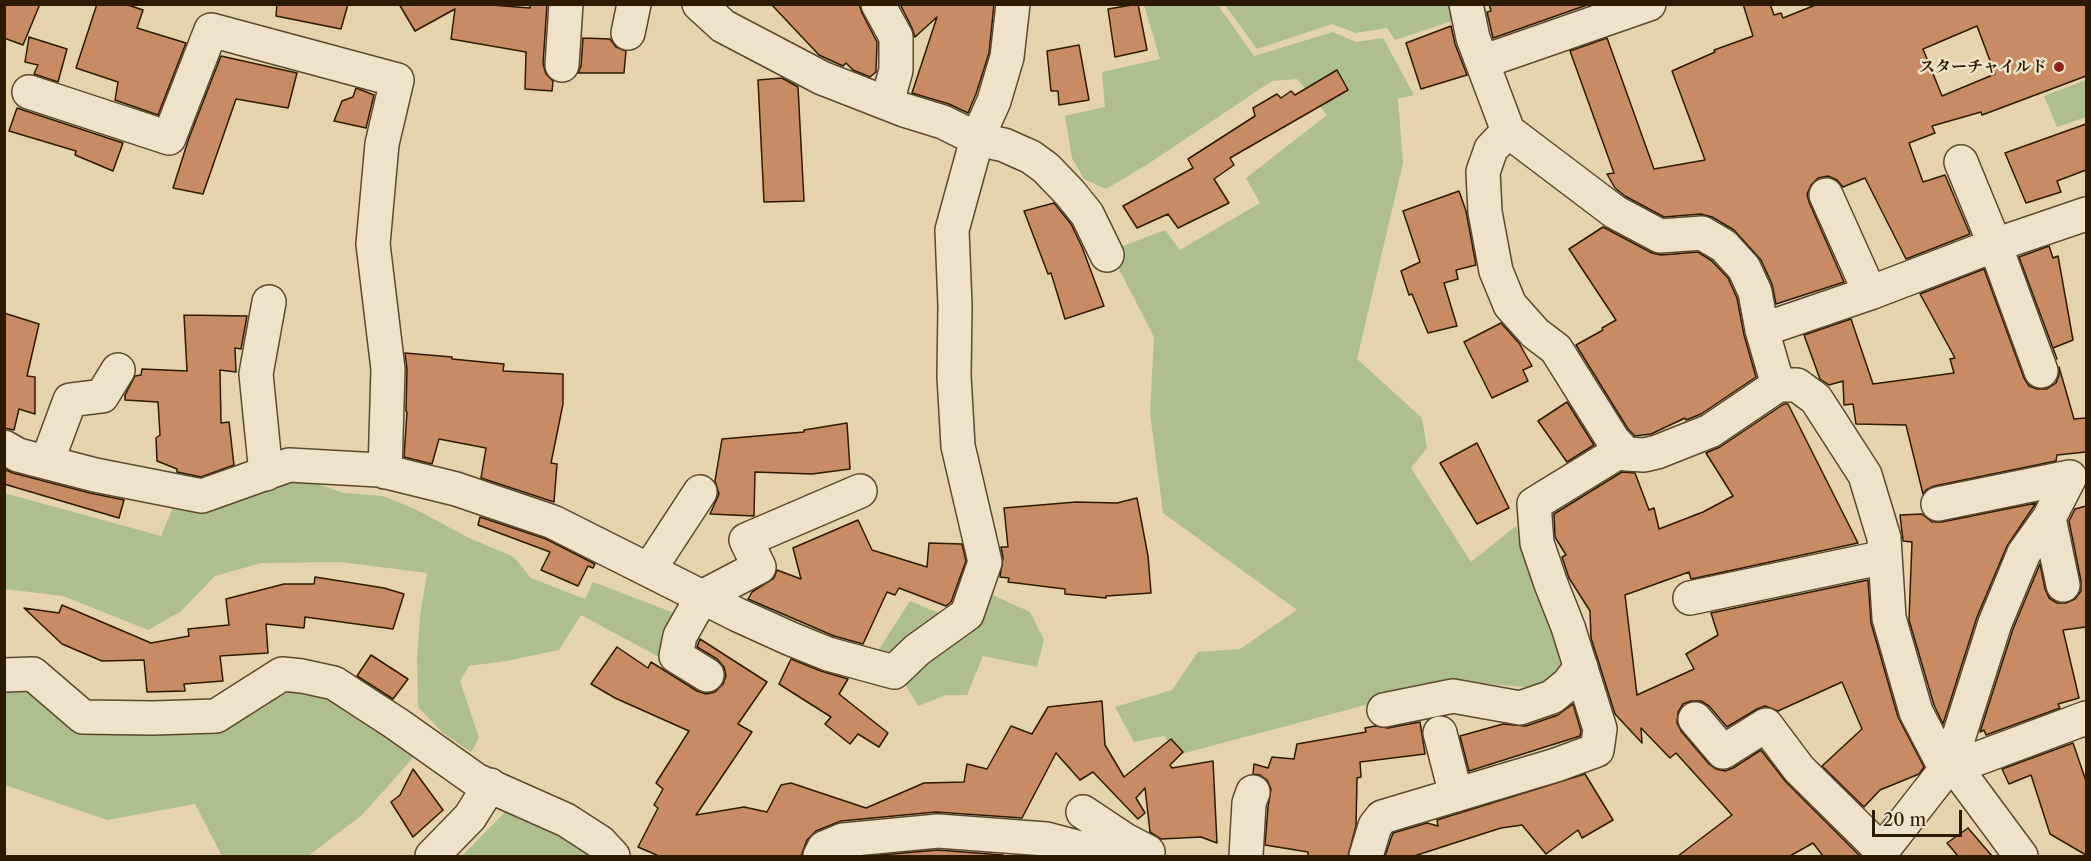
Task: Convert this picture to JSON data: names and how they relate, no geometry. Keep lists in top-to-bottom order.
{
  "places": ["スターチャイルド"],
  "scale_bar": "20 m"
}
